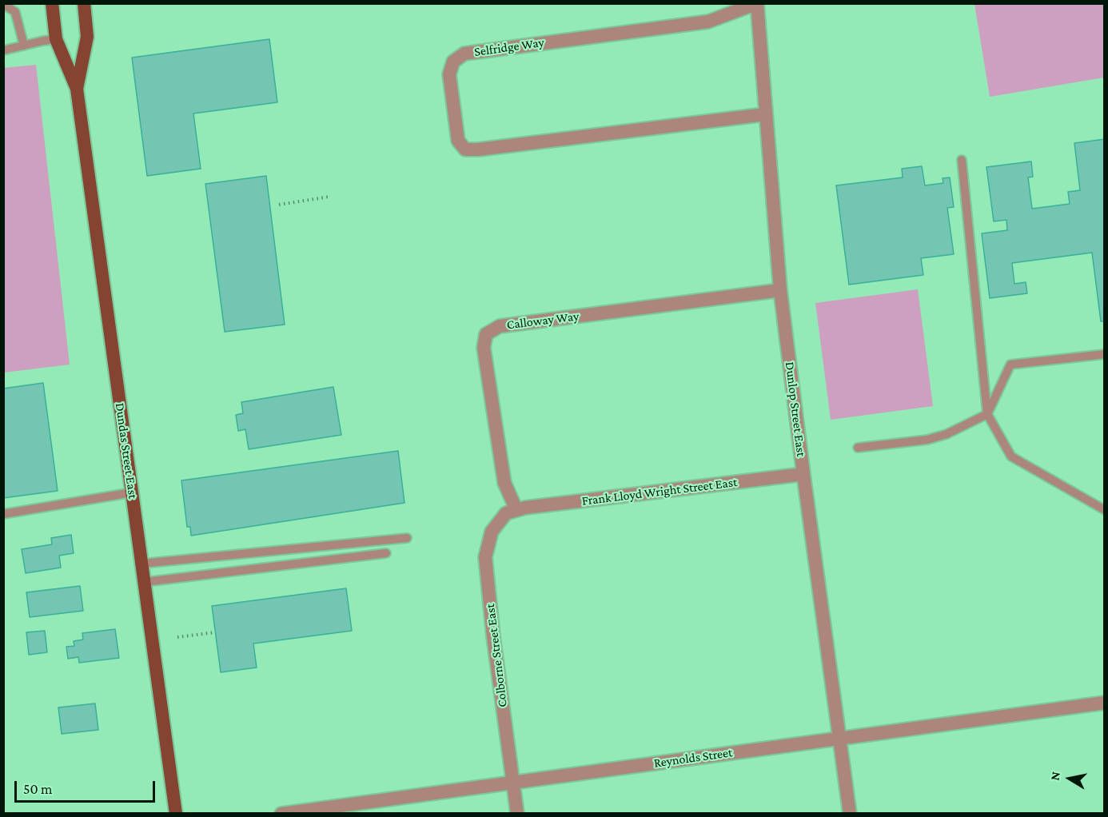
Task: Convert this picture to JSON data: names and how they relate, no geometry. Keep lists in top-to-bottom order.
{
  "streets": {
    "main road": ["Dundas Street East"],
    "street": [
      "Selfridge Way",
      "Calloway Way",
      "Dunlop Street East",
      "Frank Lloyd Wright Street East",
      "Colborne Street East",
      "Reynolds Street"
    ]
  },
  "crossings": [
    ["Selfridge Way", "Dunlop Street East"],
    ["Calloway Way", "Dunlop Street East"],
    ["Calloway Way", "Frank Lloyd Wright Street East"],
    ["Calloway Way", "Colborne Street East"],
    ["Dunlop Street East", "Frank Lloyd Wright Street East"],
    ["Dunlop Street East", "Reynolds Street"],
    ["Frank Lloyd Wright Street East", "Colborne Street East"],
    ["Colborne Street East", "Reynolds Street"]
  ],
  "scale_bar": "50 m",
  "north": "left"
}
